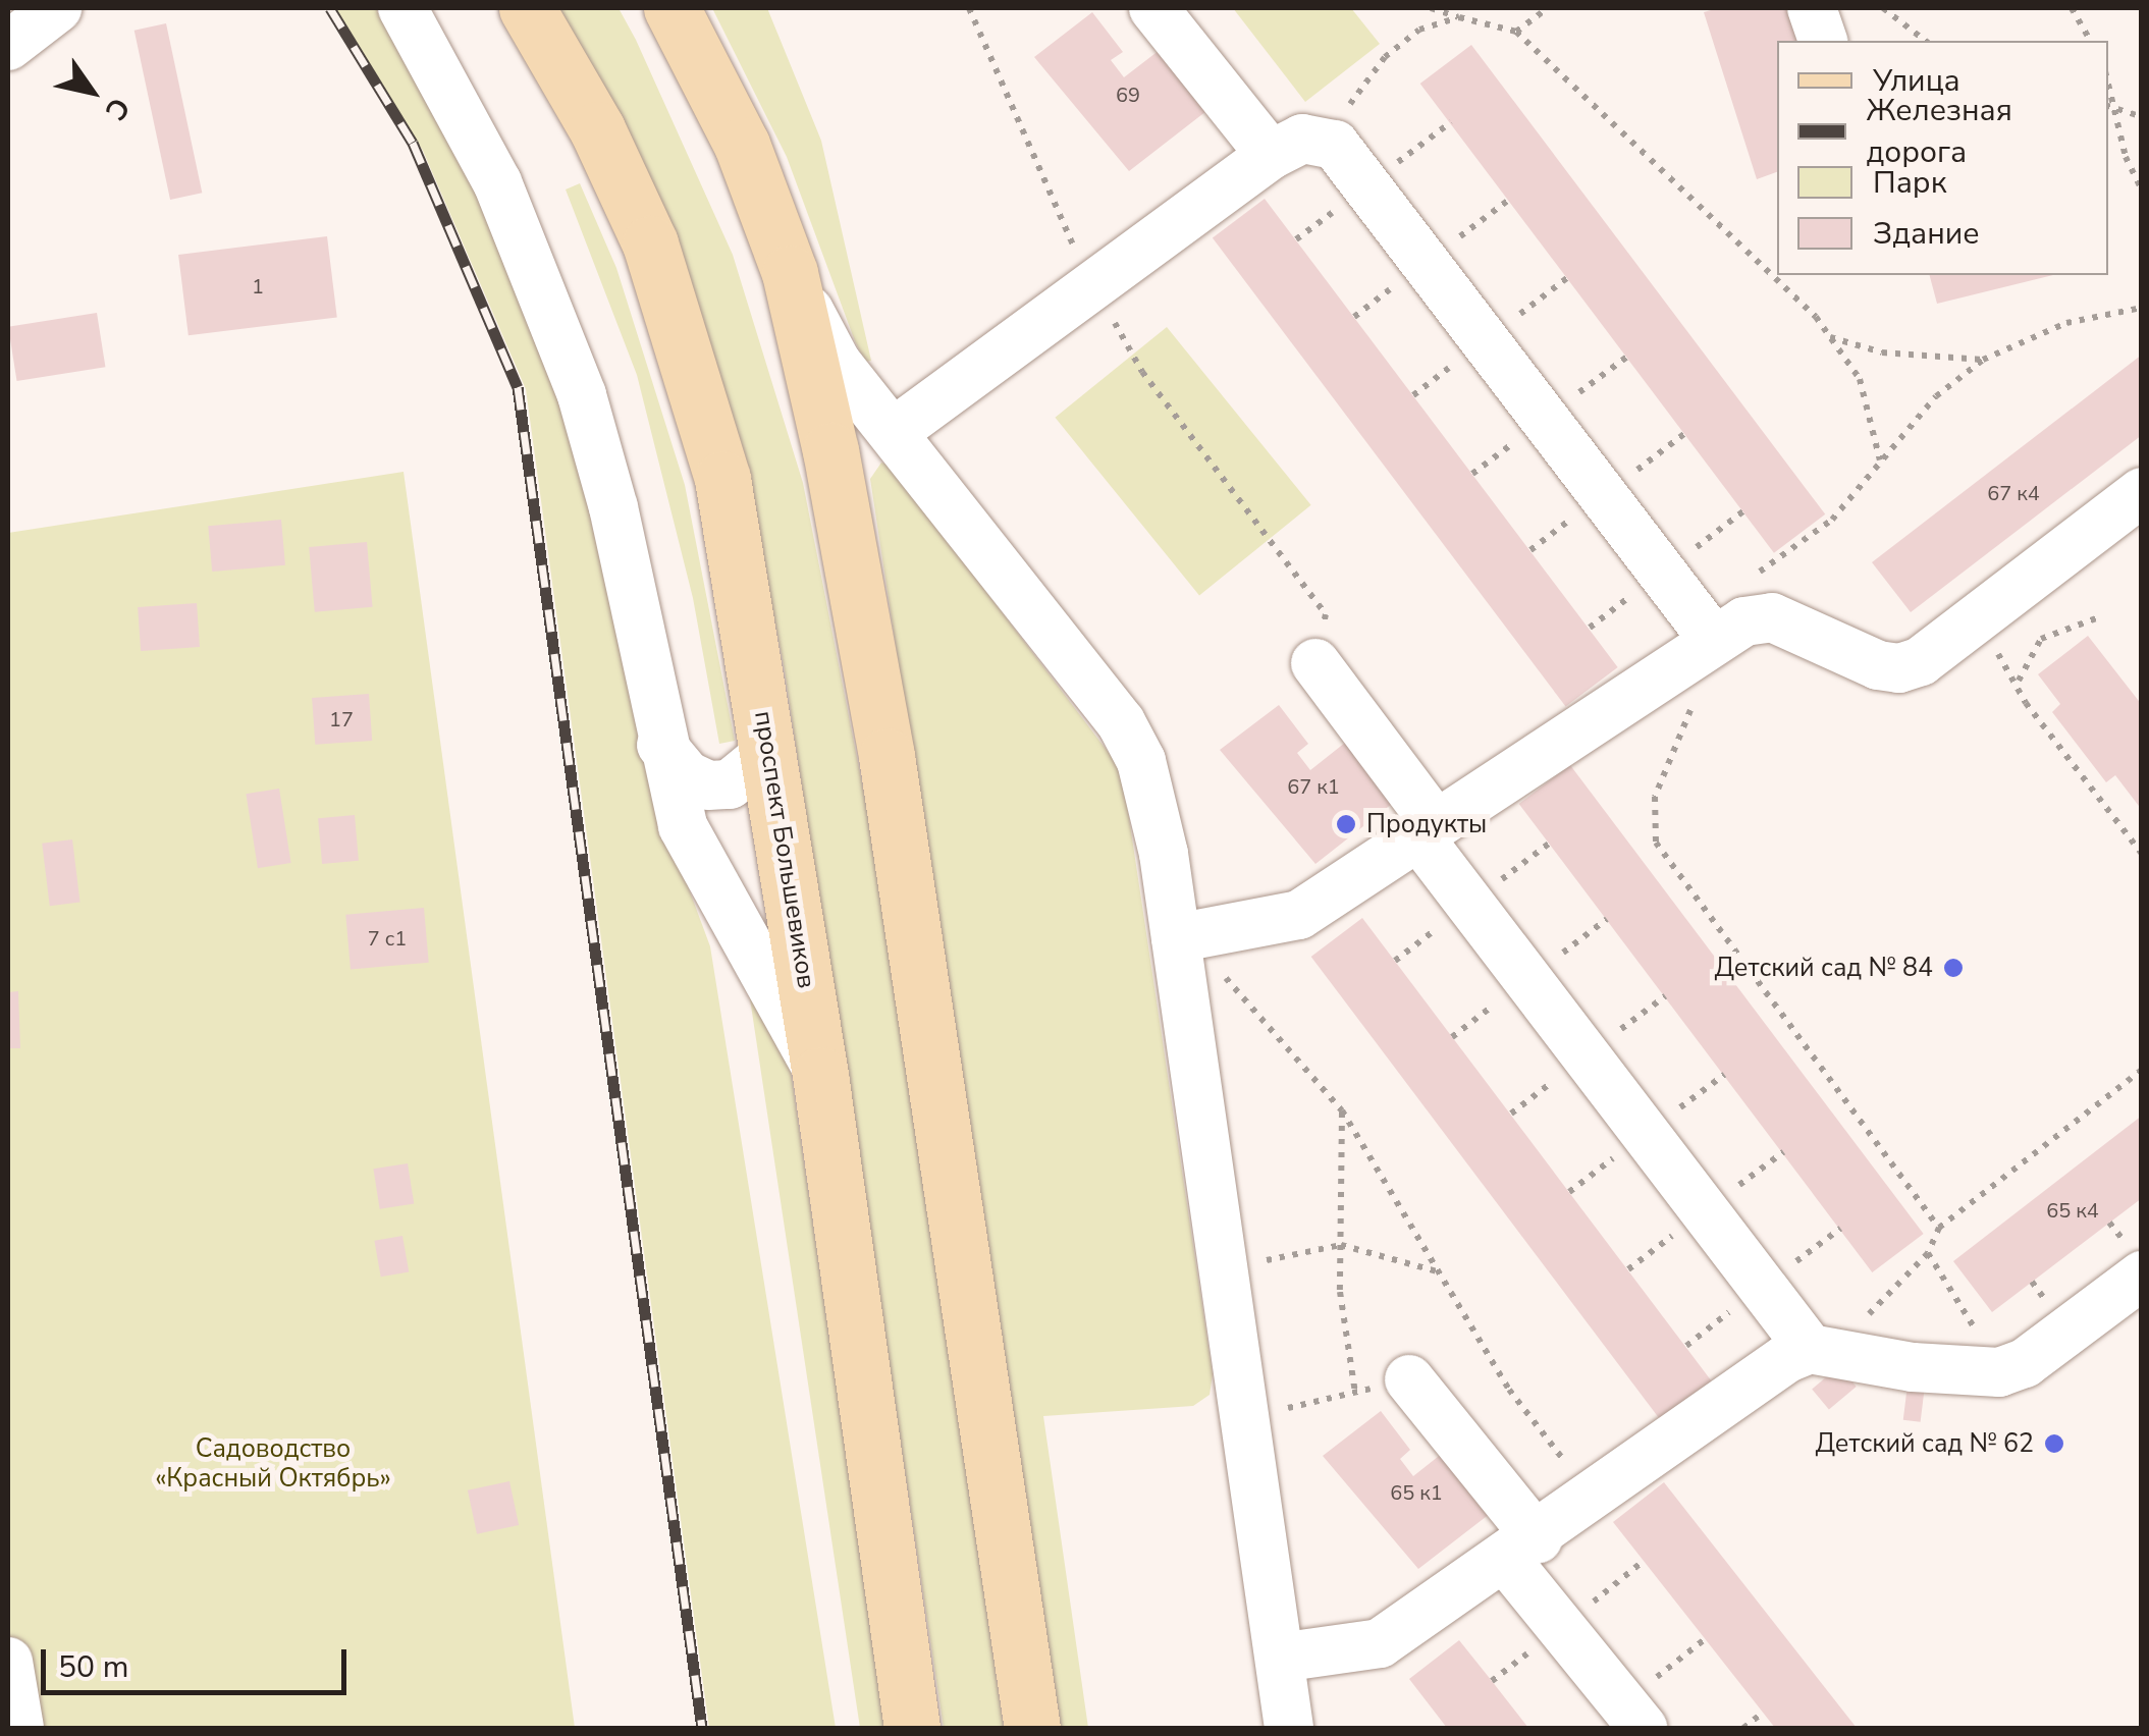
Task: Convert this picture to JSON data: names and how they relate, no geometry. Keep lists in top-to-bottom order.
{
  "streets": {
    "main road": ["проспект Большевиков"]
  },
  "parks": ["Садоводство «Красный Октябрь»"],
  "places": ["Продукты", "Детский сад № 84", "Детский сад № 62"],
  "house_numbers": [
    "69",
    "1",
    "67 к4",
    "17",
    "67 к1",
    "7 с1",
    "65 к4",
    "65 к1"
  ],
  "legend": [
    "Улица",
    "Железная дорога",
    "Парк",
    "Здание"
  ],
  "scale_bar": "50 m",
  "north": "bottom right"
}
